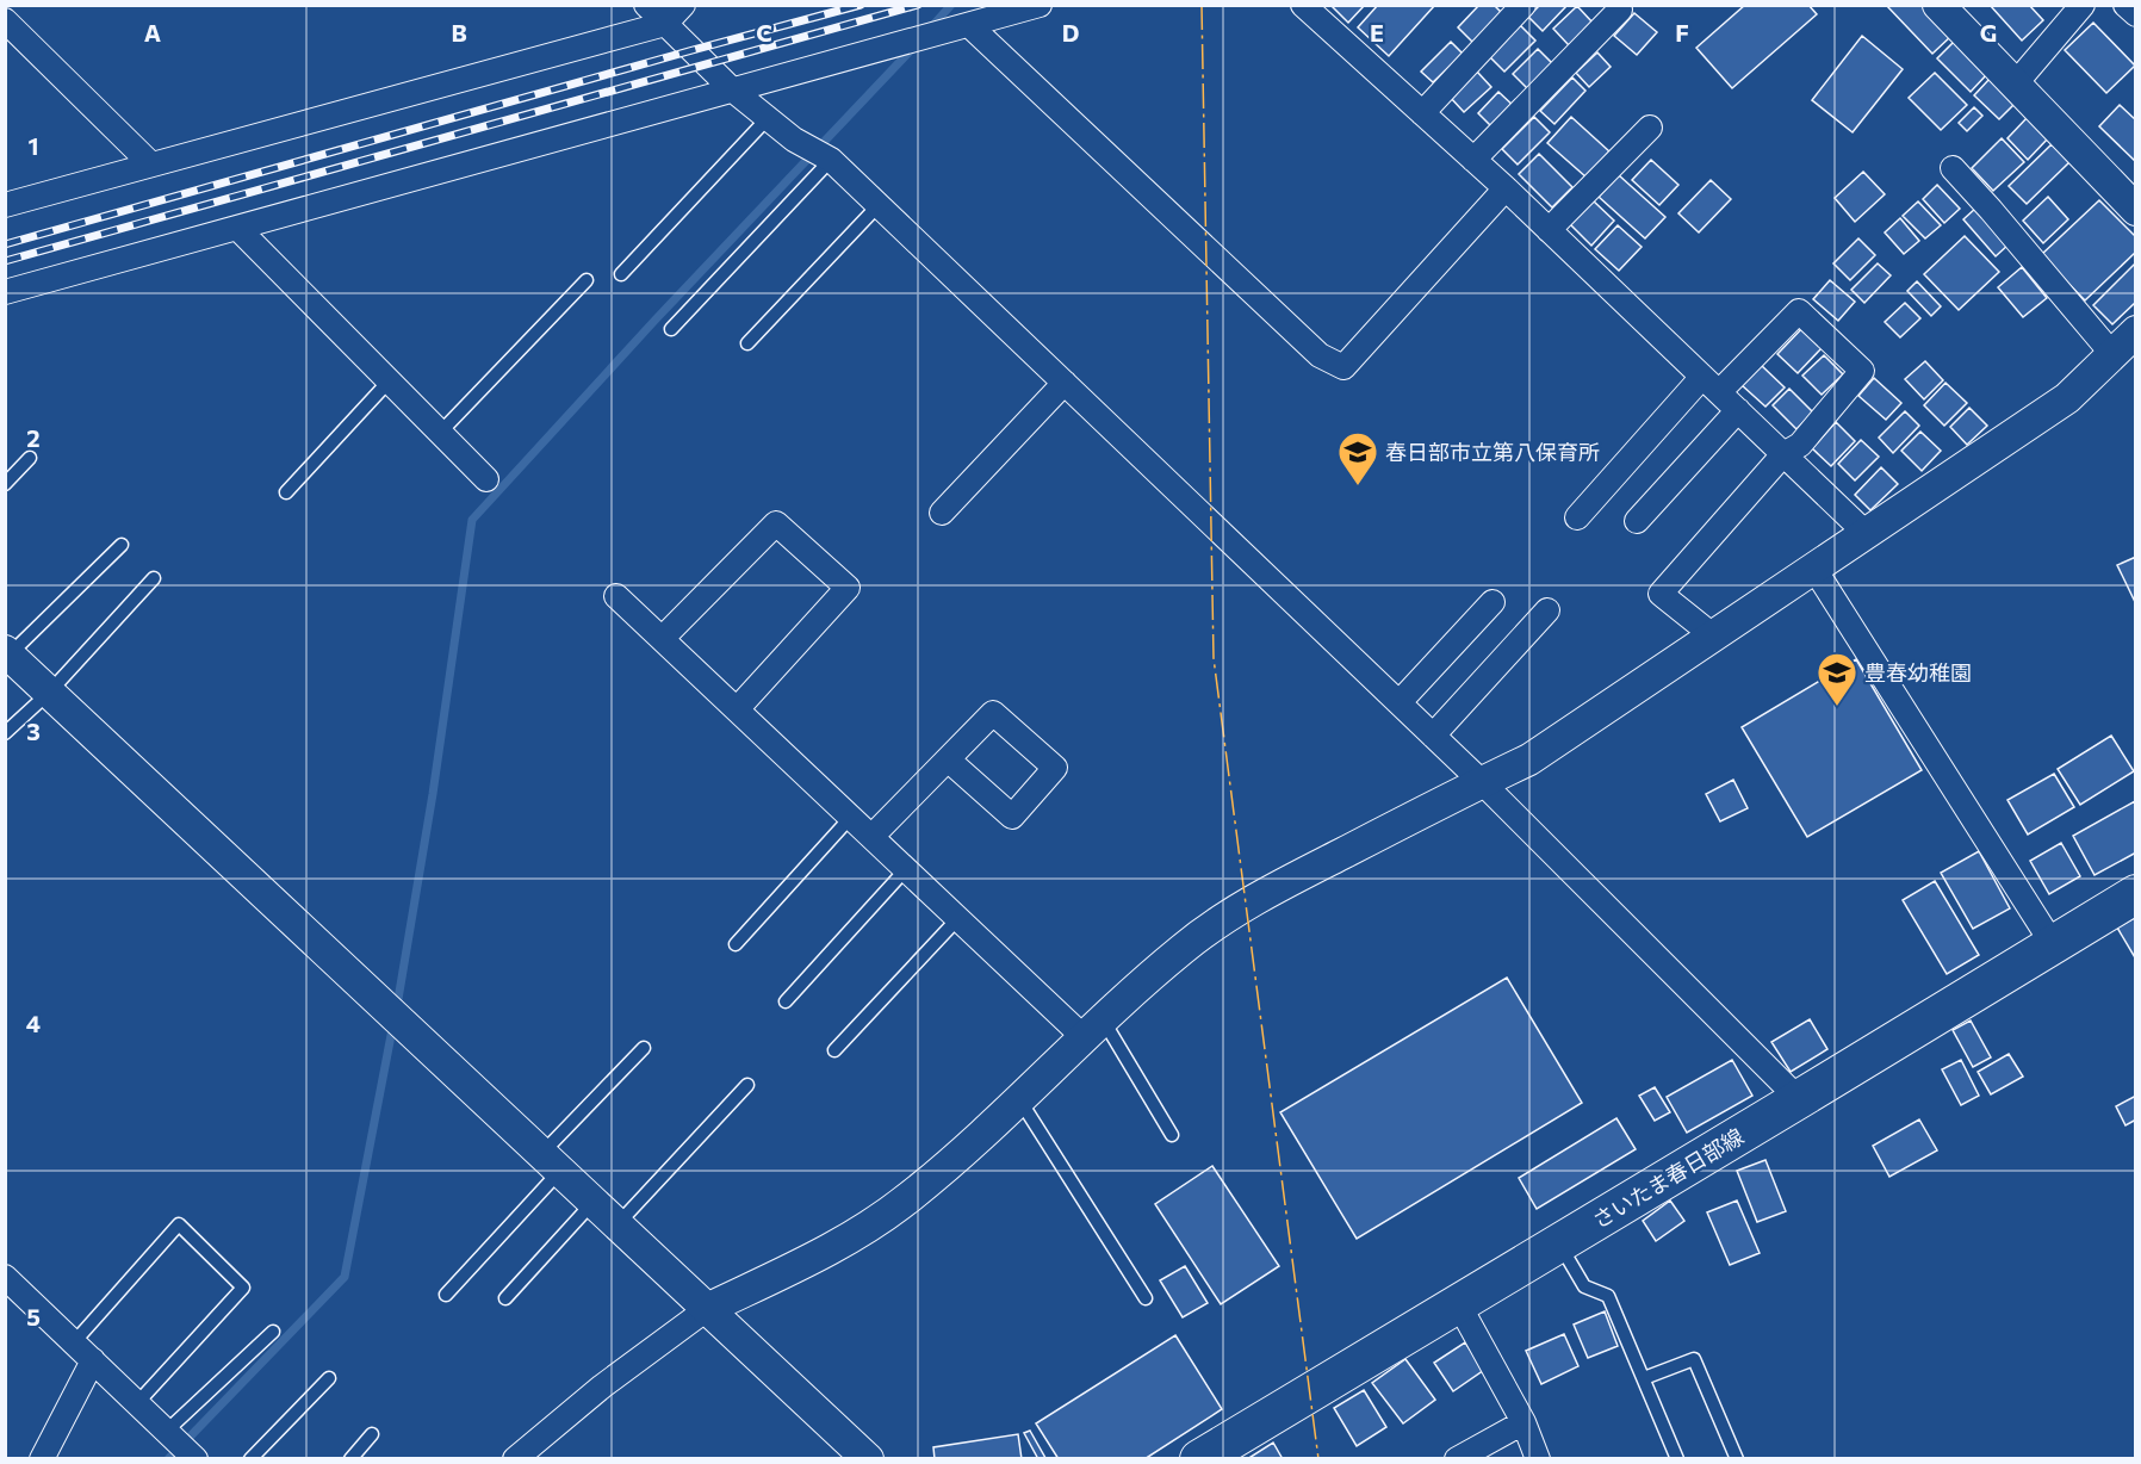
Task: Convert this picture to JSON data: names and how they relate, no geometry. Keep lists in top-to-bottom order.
{
  "streets": {
    "main road": ["さいたま春日部線"]
  },
  "places": {
    "school or university": ["春日部市立第八保育所", "豊春幼稚園"]
  },
  "grid": {
    "columns": [
      "A",
      "B",
      "C",
      "D",
      "E",
      "F",
      "G"
    ],
    "rows": [
      "1",
      "2",
      "3",
      "4",
      "5"
    ]
  }
}
